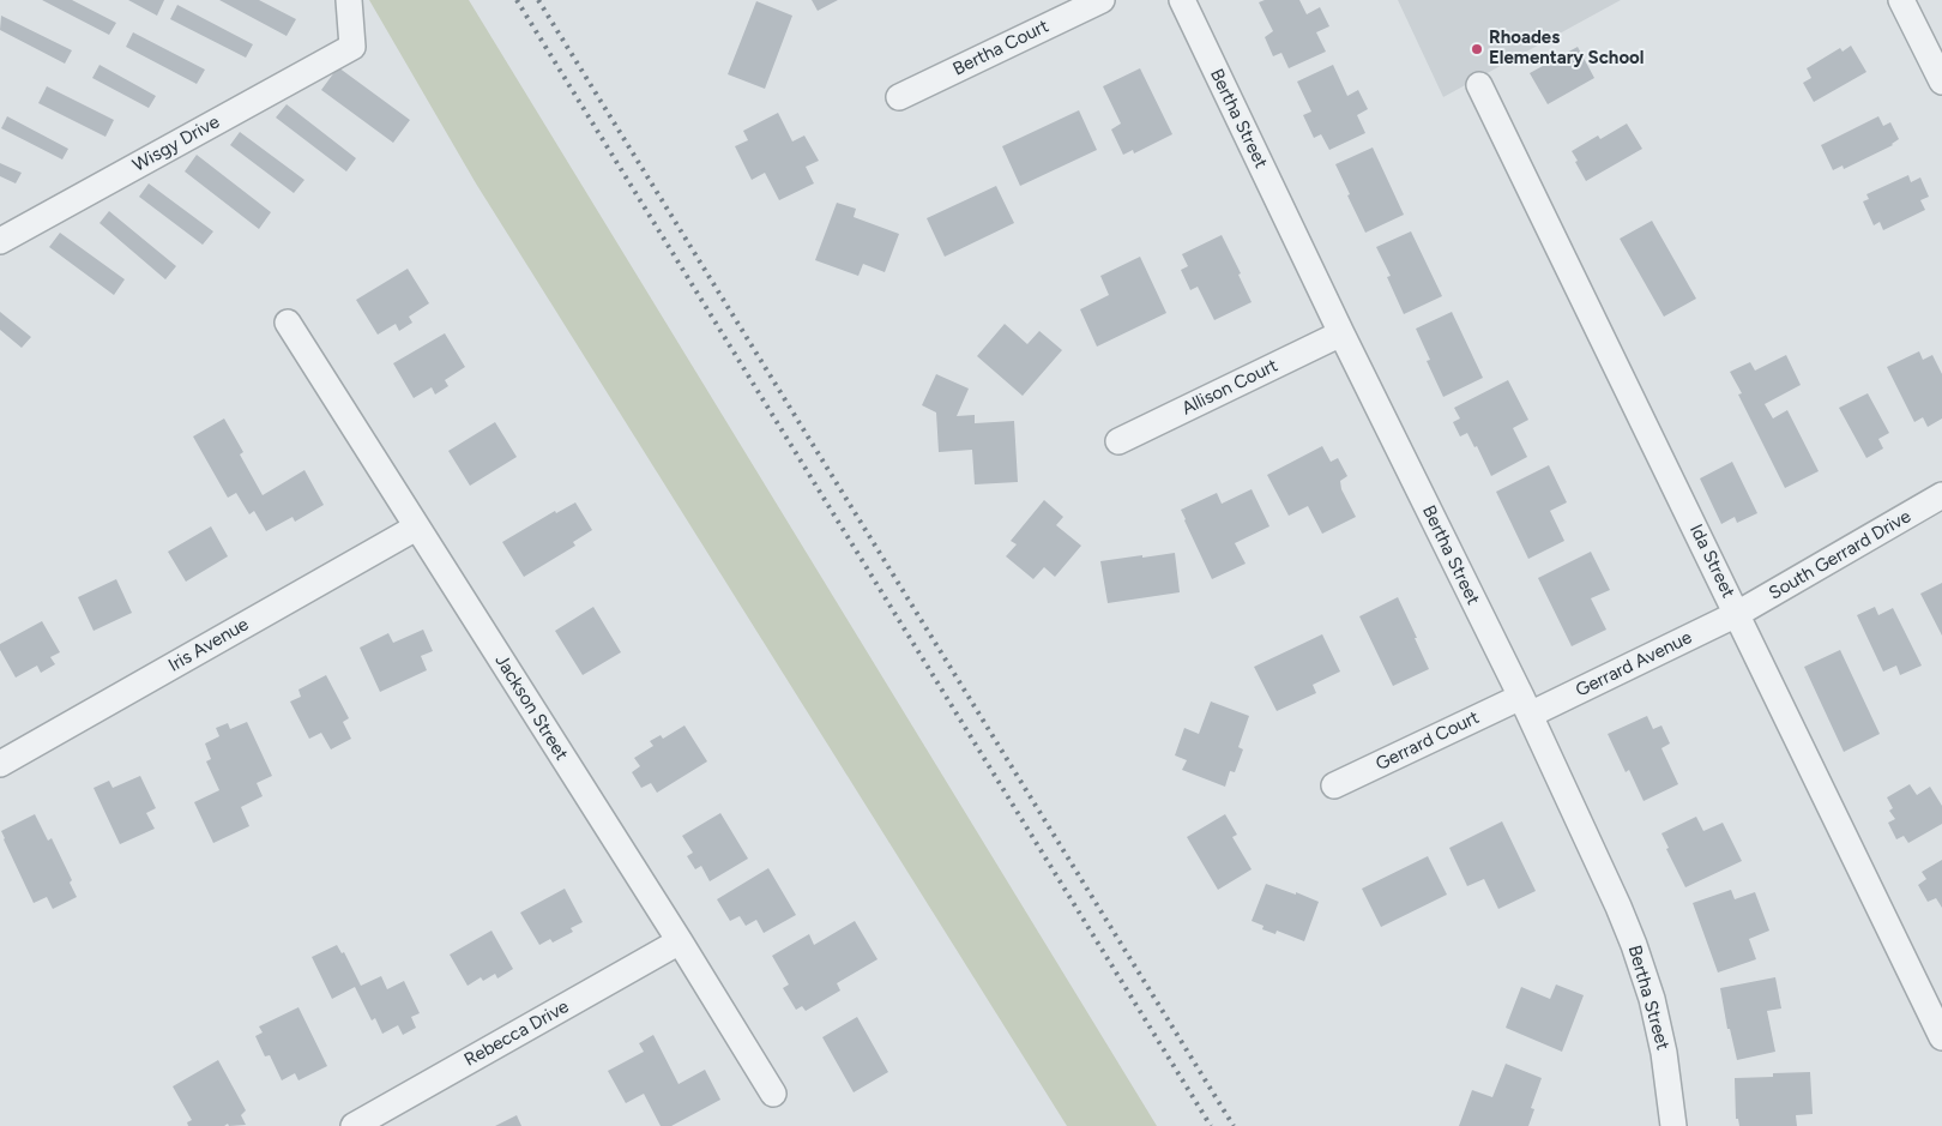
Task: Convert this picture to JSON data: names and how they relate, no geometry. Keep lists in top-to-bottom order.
{
  "streets": {
    "street": [
      "Bertha Court",
      "Bertha Street",
      "Wisgy Drive",
      "Allison Court",
      "South Gerrard Drive",
      "Ida Street",
      "Iris Avenue",
      "Gerrard Avenue",
      "Jackson Street",
      "Gerrard Court",
      "Rebecca Drive"
    ]
  },
  "crossings": [
    ["Bertha Street", "Allison Court"],
    ["Bertha Street", "Gerrard Avenue"],
    ["Bertha Street", "Gerrard Court"],
    ["South Gerrard Drive", "Ida Street"],
    ["South Gerrard Drive", "Gerrard Avenue"],
    ["Ida Street", "Gerrard Avenue"],
    ["Iris Avenue", "Jackson Street"],
    ["Gerrard Avenue", "Gerrard Court"],
    ["Jackson Street", "Rebecca Drive"]
  ],
  "places": ["Rhoades Elementary School"]
}
